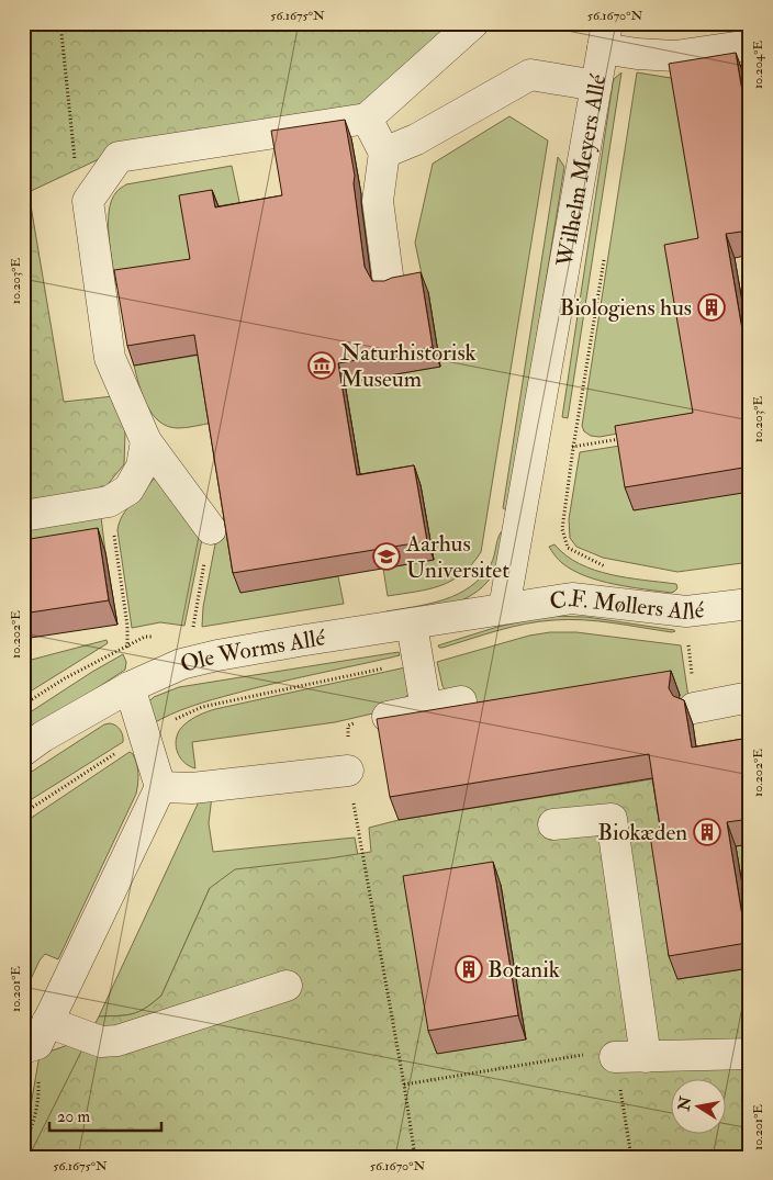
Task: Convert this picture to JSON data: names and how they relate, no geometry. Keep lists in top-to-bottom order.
{
  "streets": {
    "street": ["Wilhelm Meyers Allé", "C.F. Møllers Allé", "Ole Worms Allé"]
  },
  "crossings": [
    ["Wilhelm Meyers Allé", "C.F. Møllers Allé"],
    ["Wilhelm Meyers Allé", "Ole Worms Allé"],
    ["C.F. Møllers Allé", "Ole Worms Allé"]
  ],
  "places": {
    "building": ["Biologiens hus", "Biokæden", "Botanik"],
    "museum": ["Naturhistorisk Museum"],
    "school or university": ["Aarhus Universitet"]
  },
  "scale_bar": "20 m",
  "north": "left",
  "coordinates": [
    "56.1675°N",
    "56.1670°N",
    "10.204°E",
    "10.203°E",
    "10.202°E",
    "10.201°E"
  ]
}
